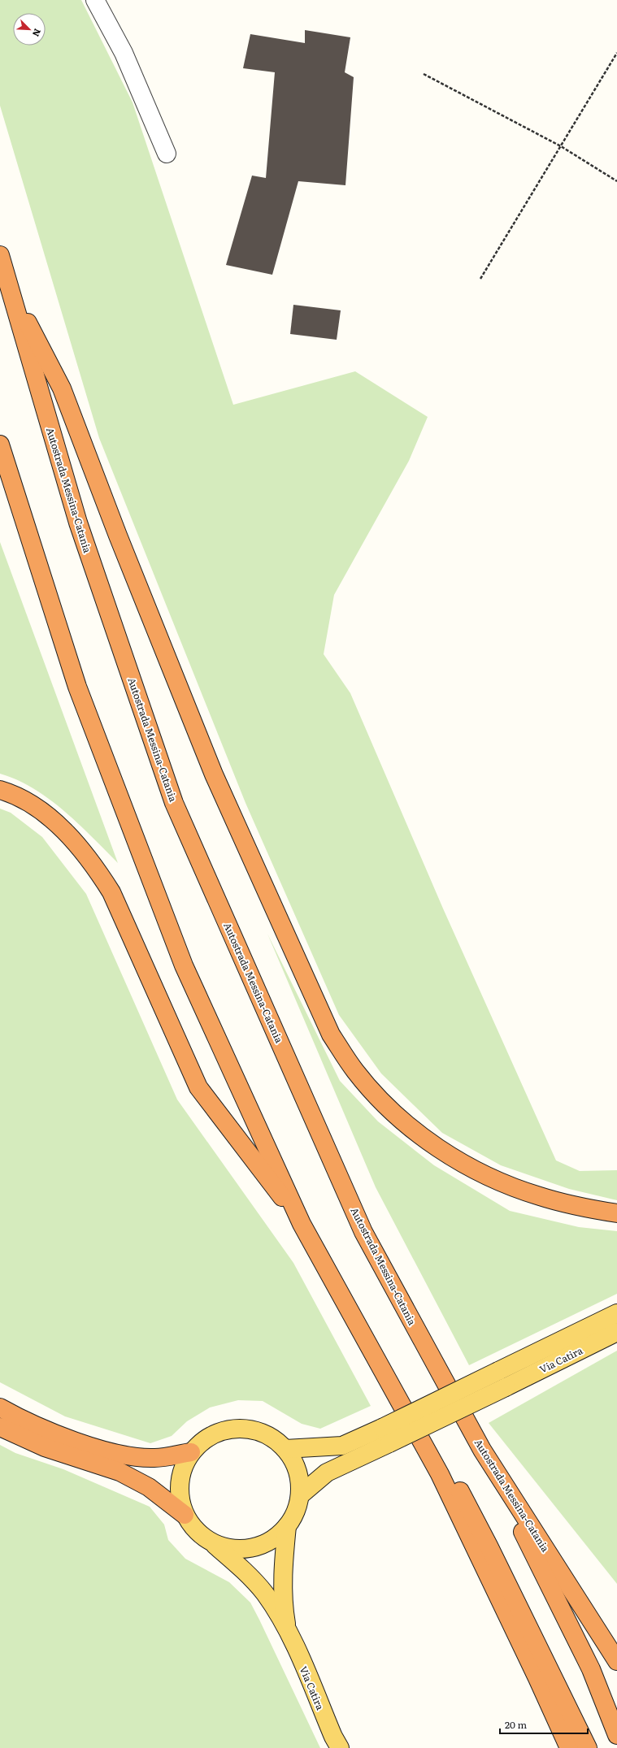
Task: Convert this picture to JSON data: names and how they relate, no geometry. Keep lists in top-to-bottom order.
{
  "streets": {
    "highway": ["Autostrada Messina-Catania"],
    "main road": ["Via Catira"]
  },
  "scale_bar": "20 m",
  "north": "bottom right"
}
